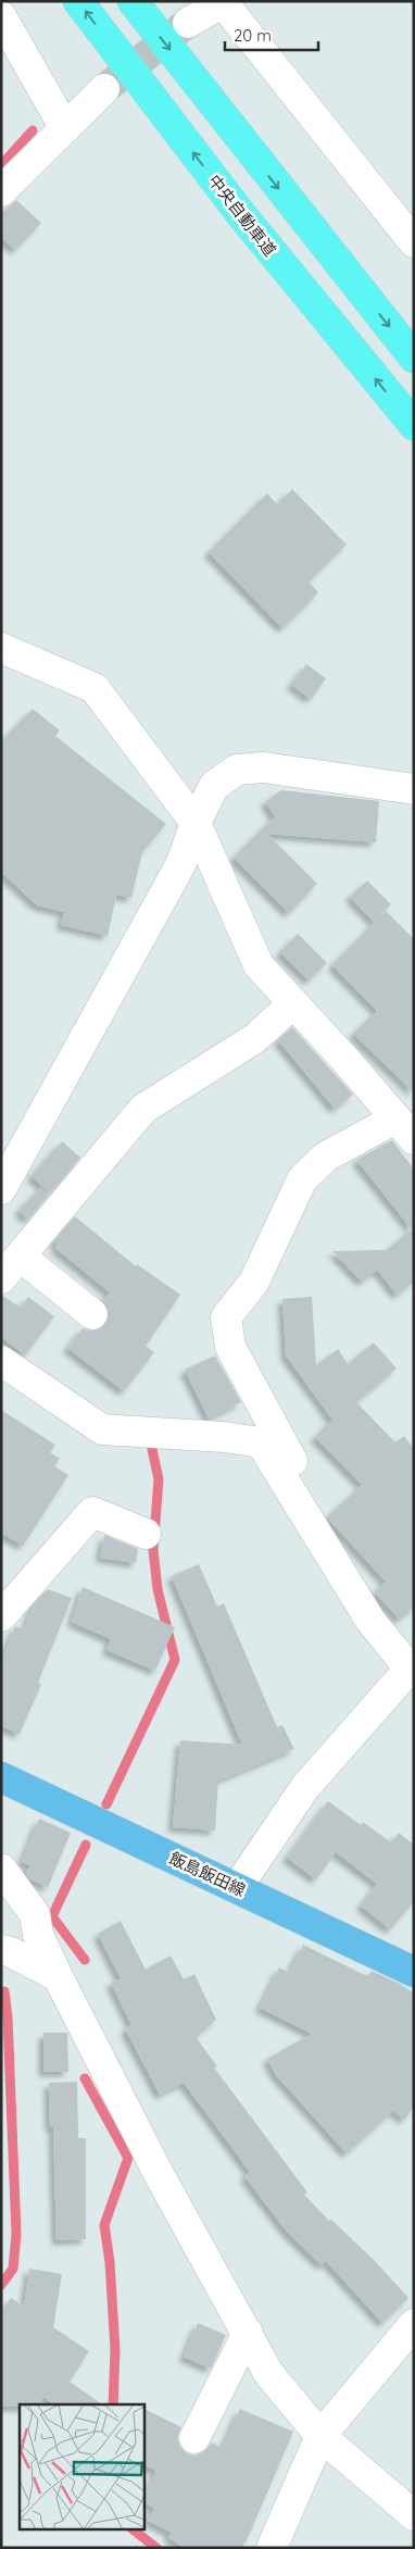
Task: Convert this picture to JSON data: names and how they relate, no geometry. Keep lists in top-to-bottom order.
{
  "streets": {
    "highway": ["中央自動車道"],
    "main road": ["飯島飯田線"]
  },
  "scale_bar": "20 m"
}
